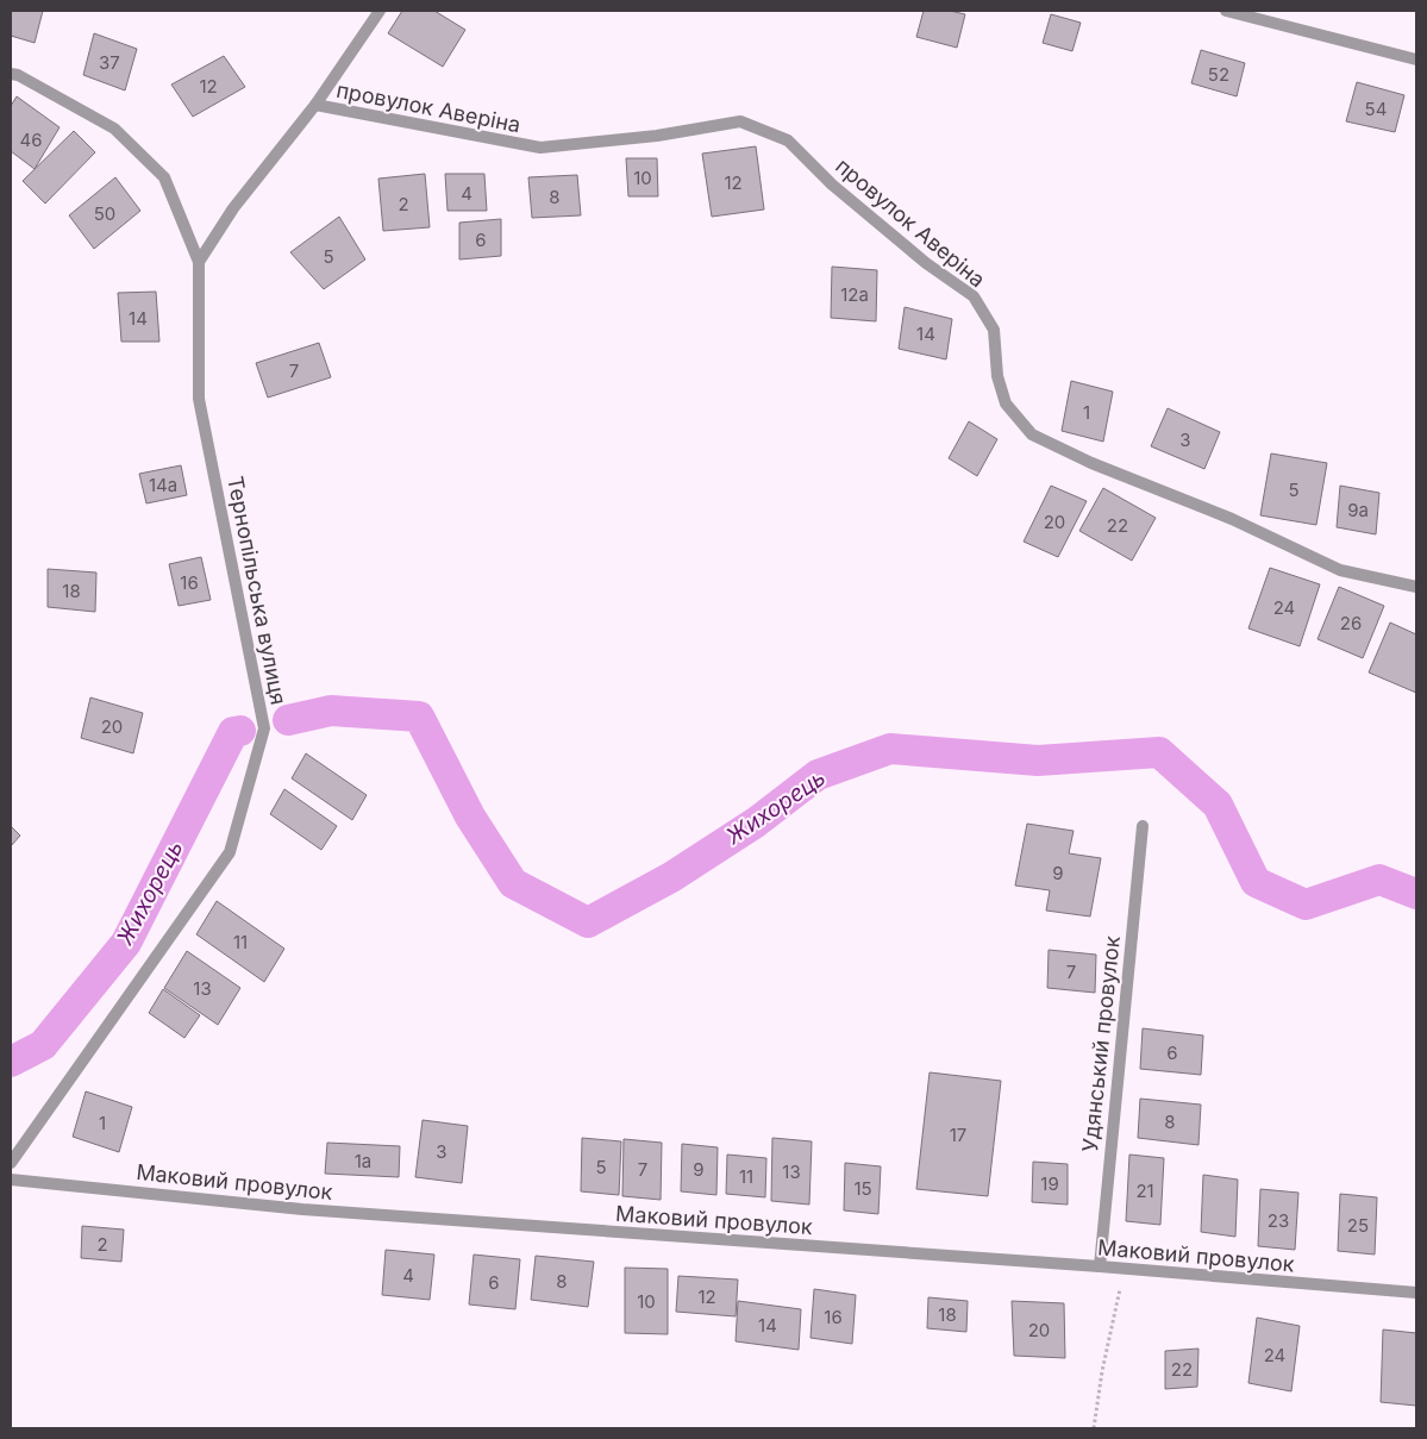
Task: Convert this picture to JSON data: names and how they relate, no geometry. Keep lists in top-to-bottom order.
{
  "streets": {
    "street": [
      "провулок Аверіна",
      "Тернопільська вулиця",
      "Удянський провулок",
      "Маковий провулок"
    ]
  },
  "crossings": [
    ["Удянський провулок", "Маковий провулок"]
  ],
  "water": ["Жихорець"],
  "house_numbers": [
    "37",
    "52",
    "12",
    "54",
    "46",
    "10",
    "12",
    "4",
    "8",
    "2",
    "50",
    "6",
    "5",
    "12а",
    "14",
    "14",
    "7",
    "1",
    "3",
    "14а",
    "5",
    "9а",
    "20",
    "22",
    "16",
    "18",
    "24",
    "26",
    "20",
    "9",
    "11",
    "7",
    "13",
    "6",
    "8",
    "1",
    "17",
    "3",
    "1а",
    "5",
    "7",
    "9",
    "13",
    "11",
    "19",
    "15",
    "21",
    "23",
    "25",
    "2",
    "4",
    "8",
    "6",
    "12",
    "10",
    "18",
    "16",
    "14",
    "20",
    "24",
    "22"
  ]
}
